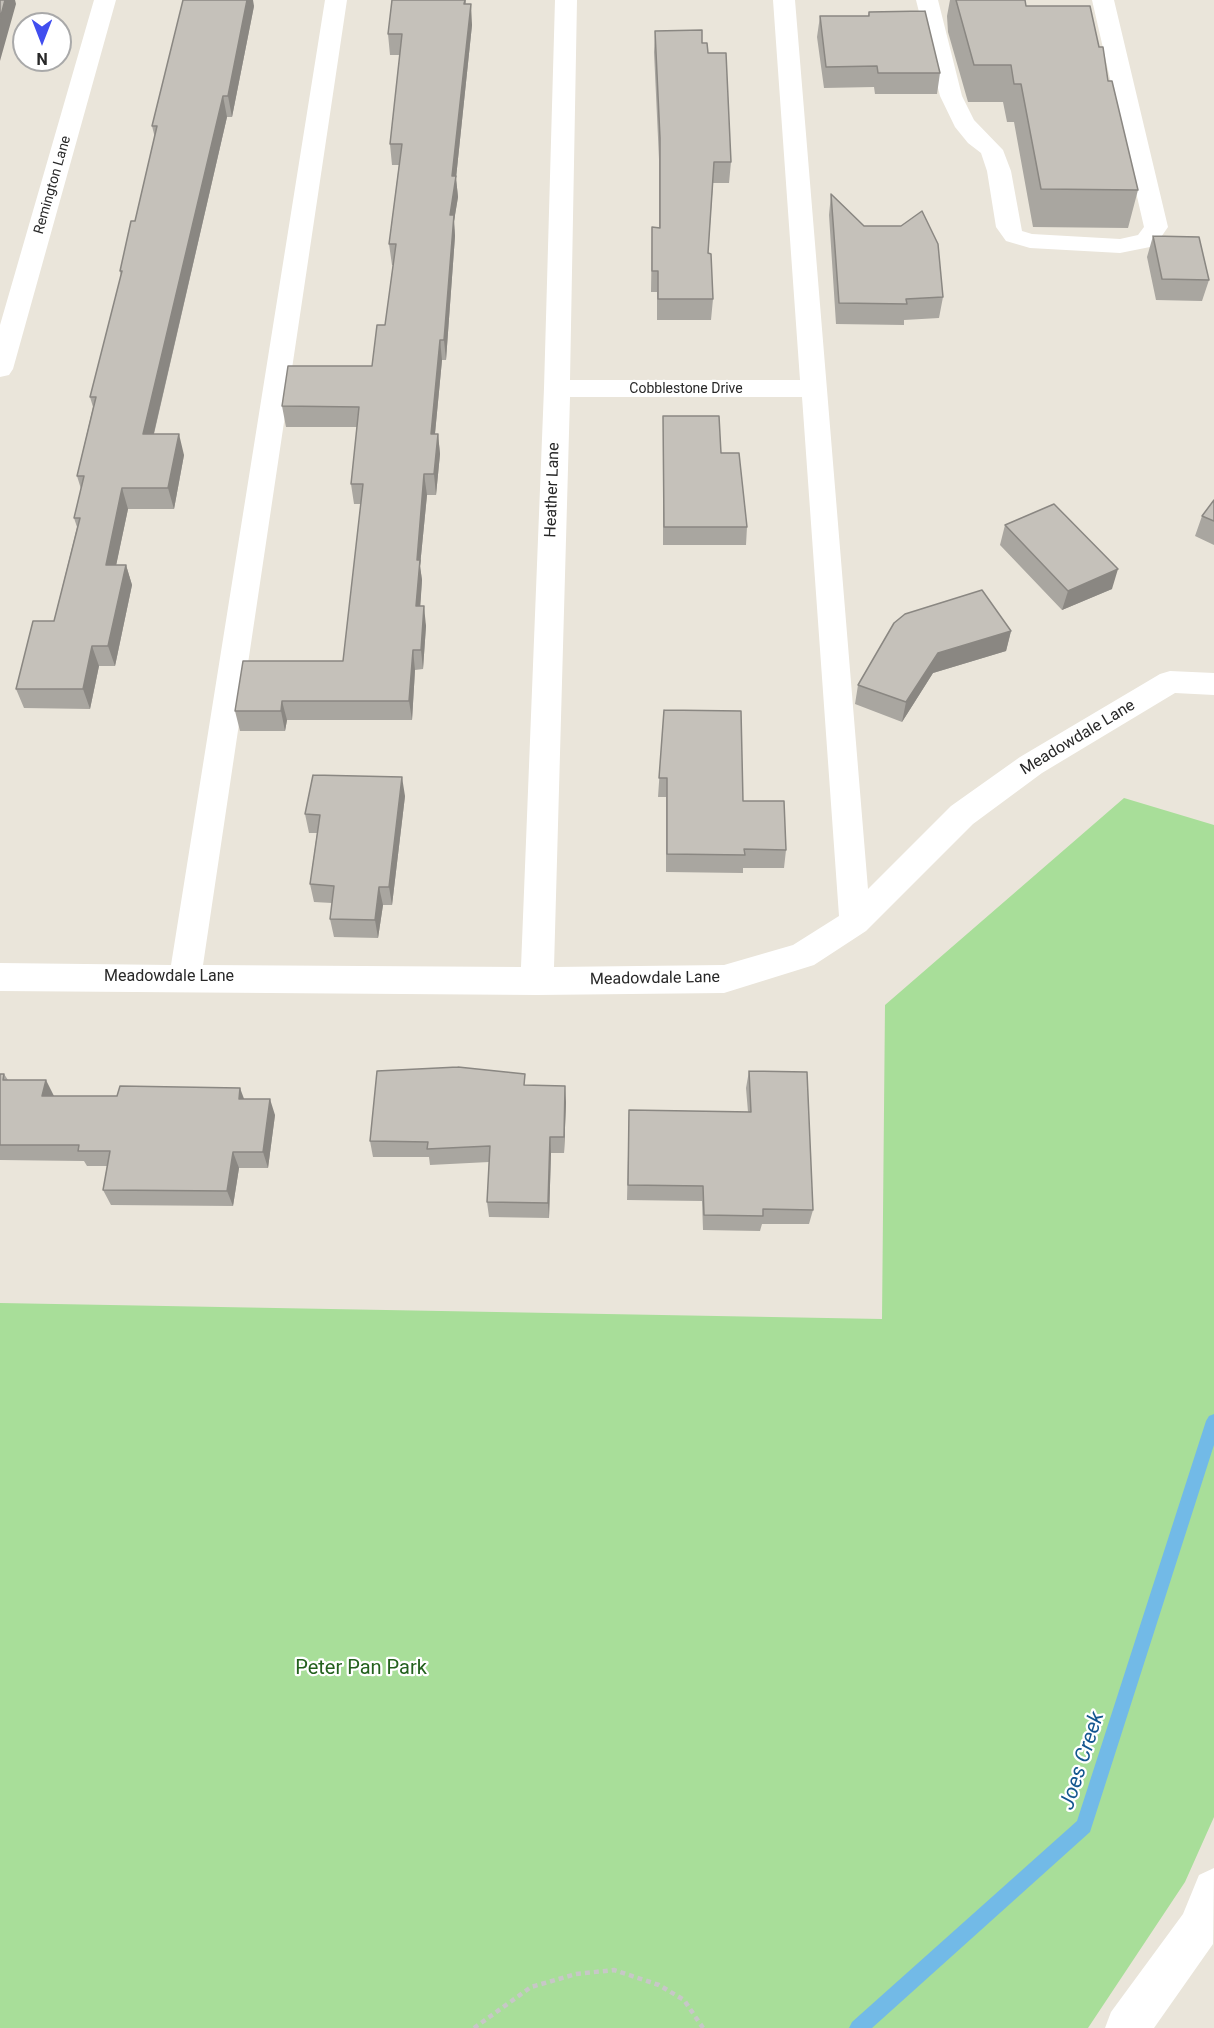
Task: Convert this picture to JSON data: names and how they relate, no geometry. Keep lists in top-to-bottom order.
{
  "streets": {
    "street": [
      "Remington Lane",
      "Cobblestone Drive",
      "Heather Lane",
      "Meadowdale Lane"
    ]
  },
  "crossings": [
    ["Cobblestone Drive", "Heather Lane"],
    ["Heather Lane", "Meadowdale Lane"]
  ],
  "water": ["Joes Creek"],
  "parks": ["Peter Pan Park"],
  "north": "bottom"
}
